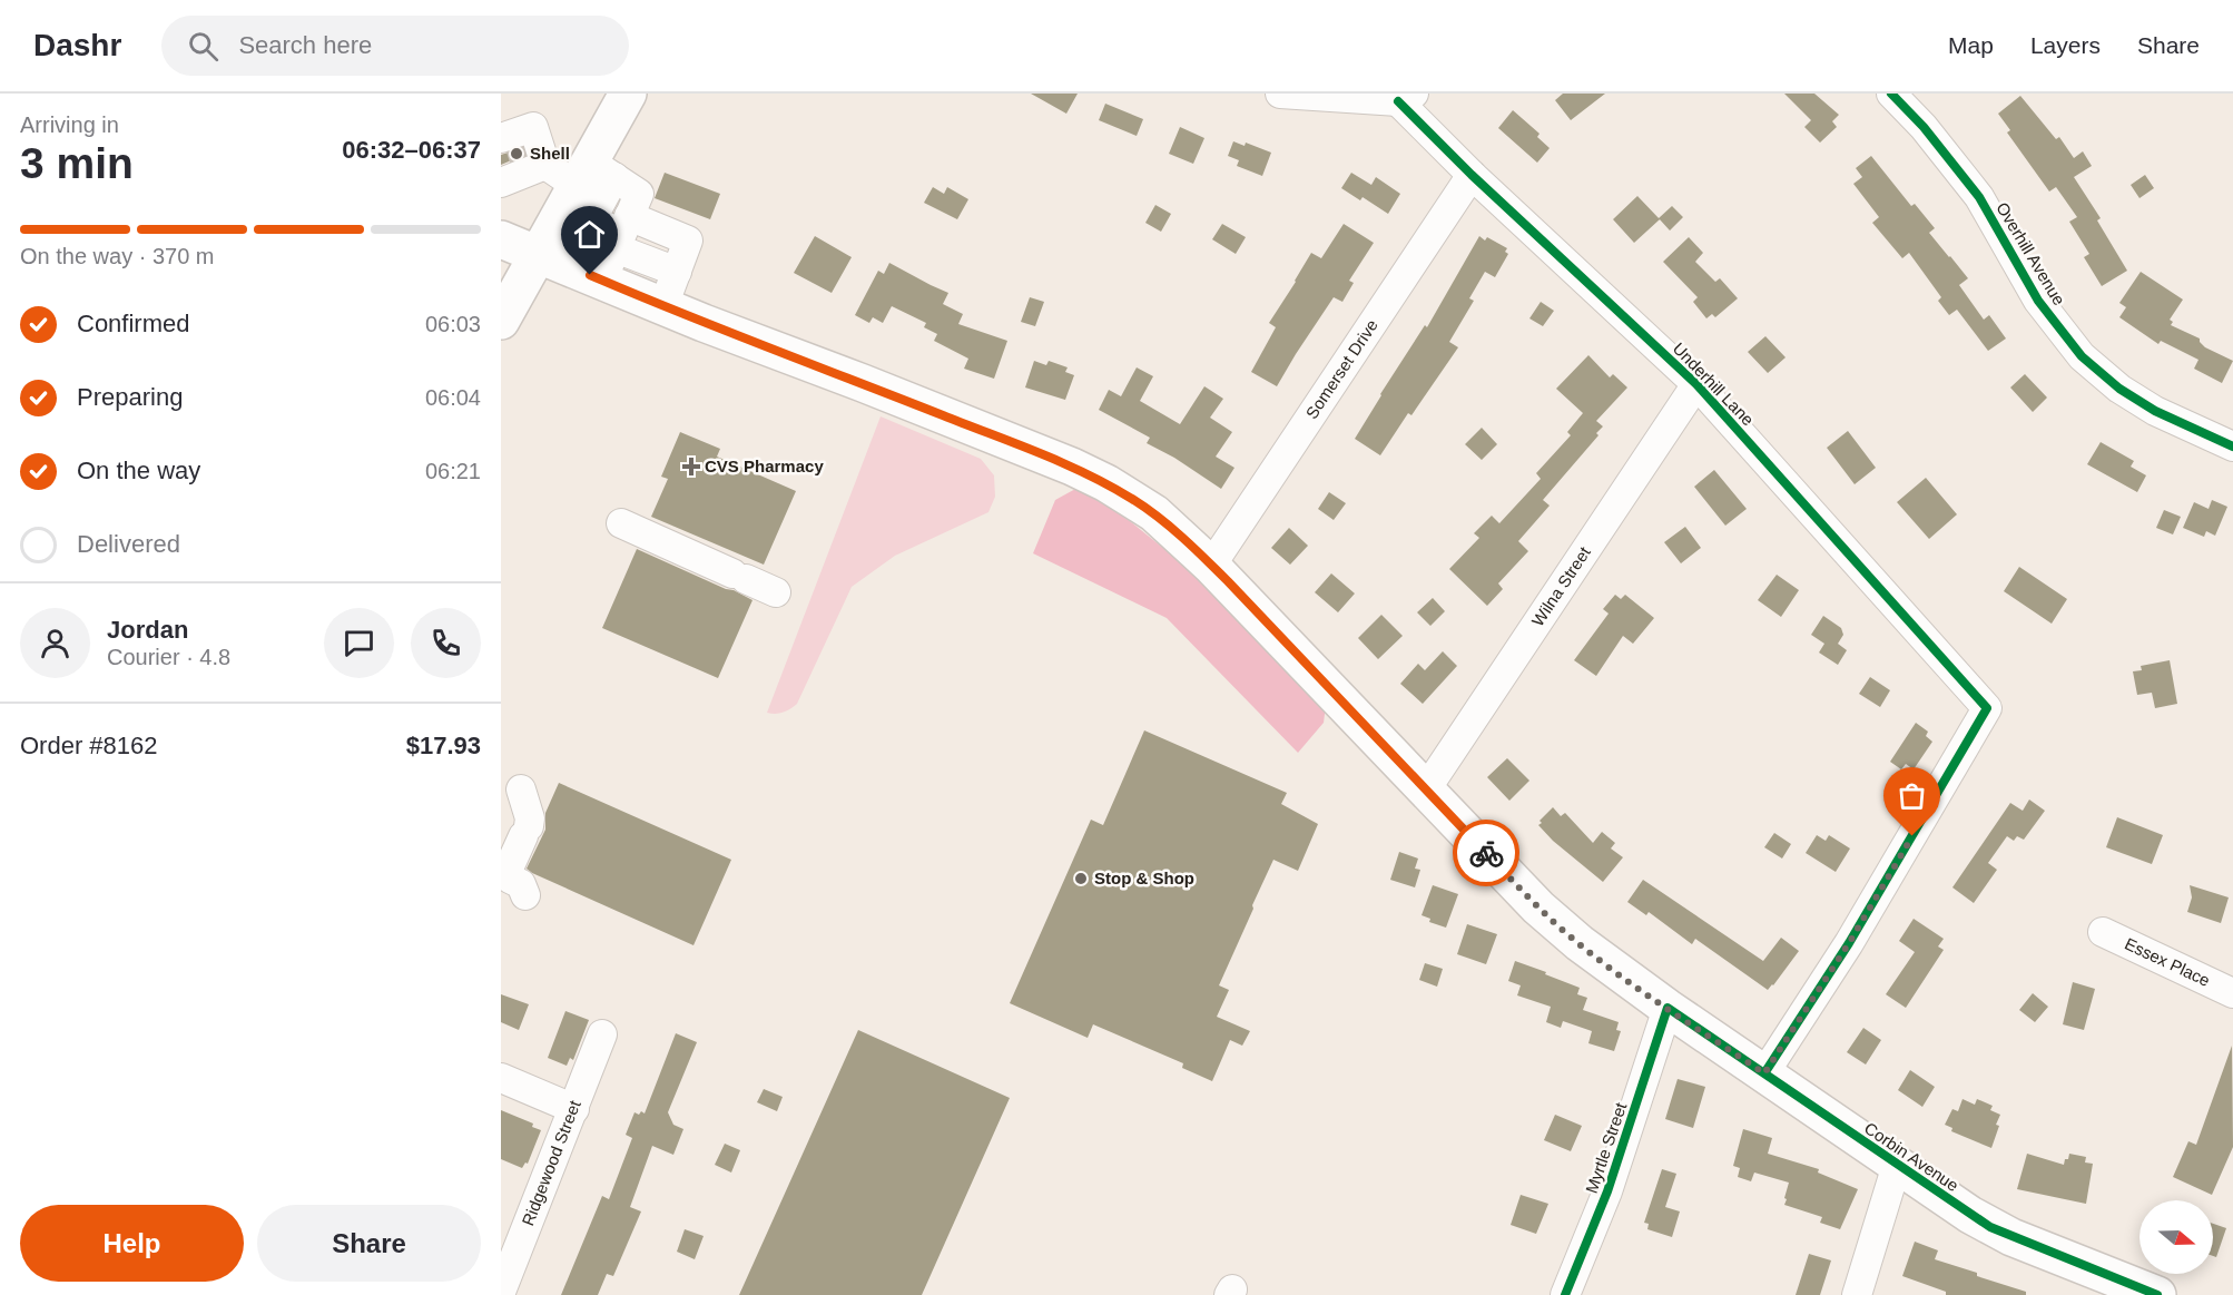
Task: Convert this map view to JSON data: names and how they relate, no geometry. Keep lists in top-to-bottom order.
{
  "streets": {
    "main road": ["Corbin Avenue"],
    "street": [
      "Overhill Avenue",
      "Somerset Drive",
      "Underhill Lane",
      "Wilna Street",
      "Essex Place",
      "Myrtle Street",
      "Ridgewood Street"
    ]
  },
  "crossings": [
    ["Somerset Drive", "Underhill Lane"],
    ["Somerset Drive", "Corbin Avenue"],
    ["Underhill Lane", "Wilna Street"],
    ["Underhill Lane", "Corbin Avenue"],
    ["Wilna Street", "Corbin Avenue"],
    ["Myrtle Street", "Corbin Avenue"]
  ],
  "places": {
    "other": ["Shell", "Stop & Shop"],
    "health": ["CVS Pharmacy"]
  },
  "north": "right",
  "page": {
    "header": "Dashr",
    "search": "Search here",
    "nav": ["Map", "Layers", "Share"],
    "heading": ["3 min", "Arriving in", "06:32–06:37"],
    "panel": [
      "Jordan",
      "Courier · 4.8",
      "Order #8162",
      "$17.93"
    ],
    "bar": "On the way · 370 m",
    "list": [
      ["Confirmed", "06:03"],
      ["Preparing", "06:04"],
      ["On the way", "06:21"],
      "Delivered"
    ],
    "buttons": ["Help", "Share"]
  }
}
